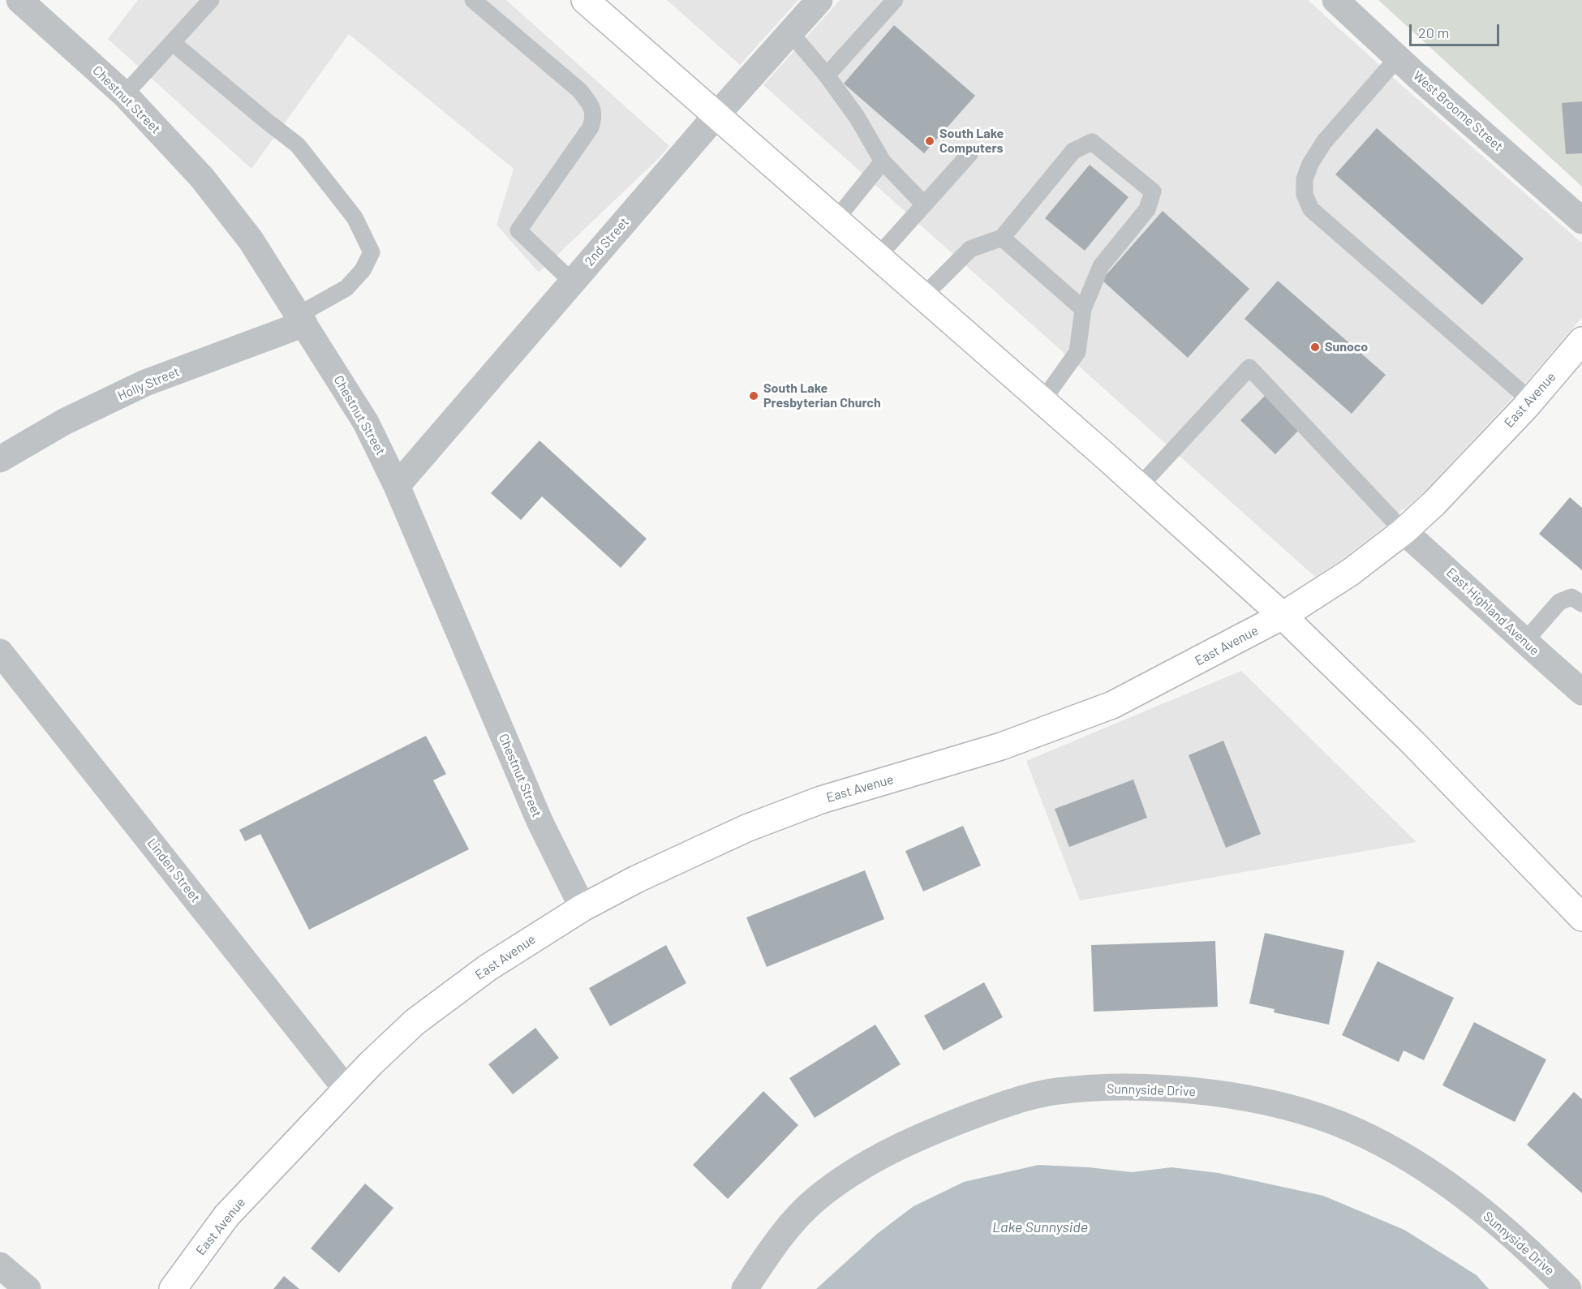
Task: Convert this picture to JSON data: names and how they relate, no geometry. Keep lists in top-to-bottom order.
{
  "streets": {
    "main road": ["East Avenue"],
    "street": [
      "Chestnut Street",
      "West Broome Street",
      "2nd Street",
      "Holly Street",
      "East Highland Avenue",
      "Linden Street",
      "Sunnyside Drive"
    ]
  },
  "crossings": [
    ["Chestnut Street", "2nd Street"],
    ["Chestnut Street", "Holly Street"],
    ["Chestnut Street", "East Avenue"],
    ["East Avenue", "East Highland Avenue"],
    ["East Avenue", "Linden Street"]
  ],
  "water": ["Lake Sunnyside"],
  "places": ["South Lake Computers", "Sunoco", "South Lake Presbyterian Church"],
  "scale_bar": "20 m"
}
